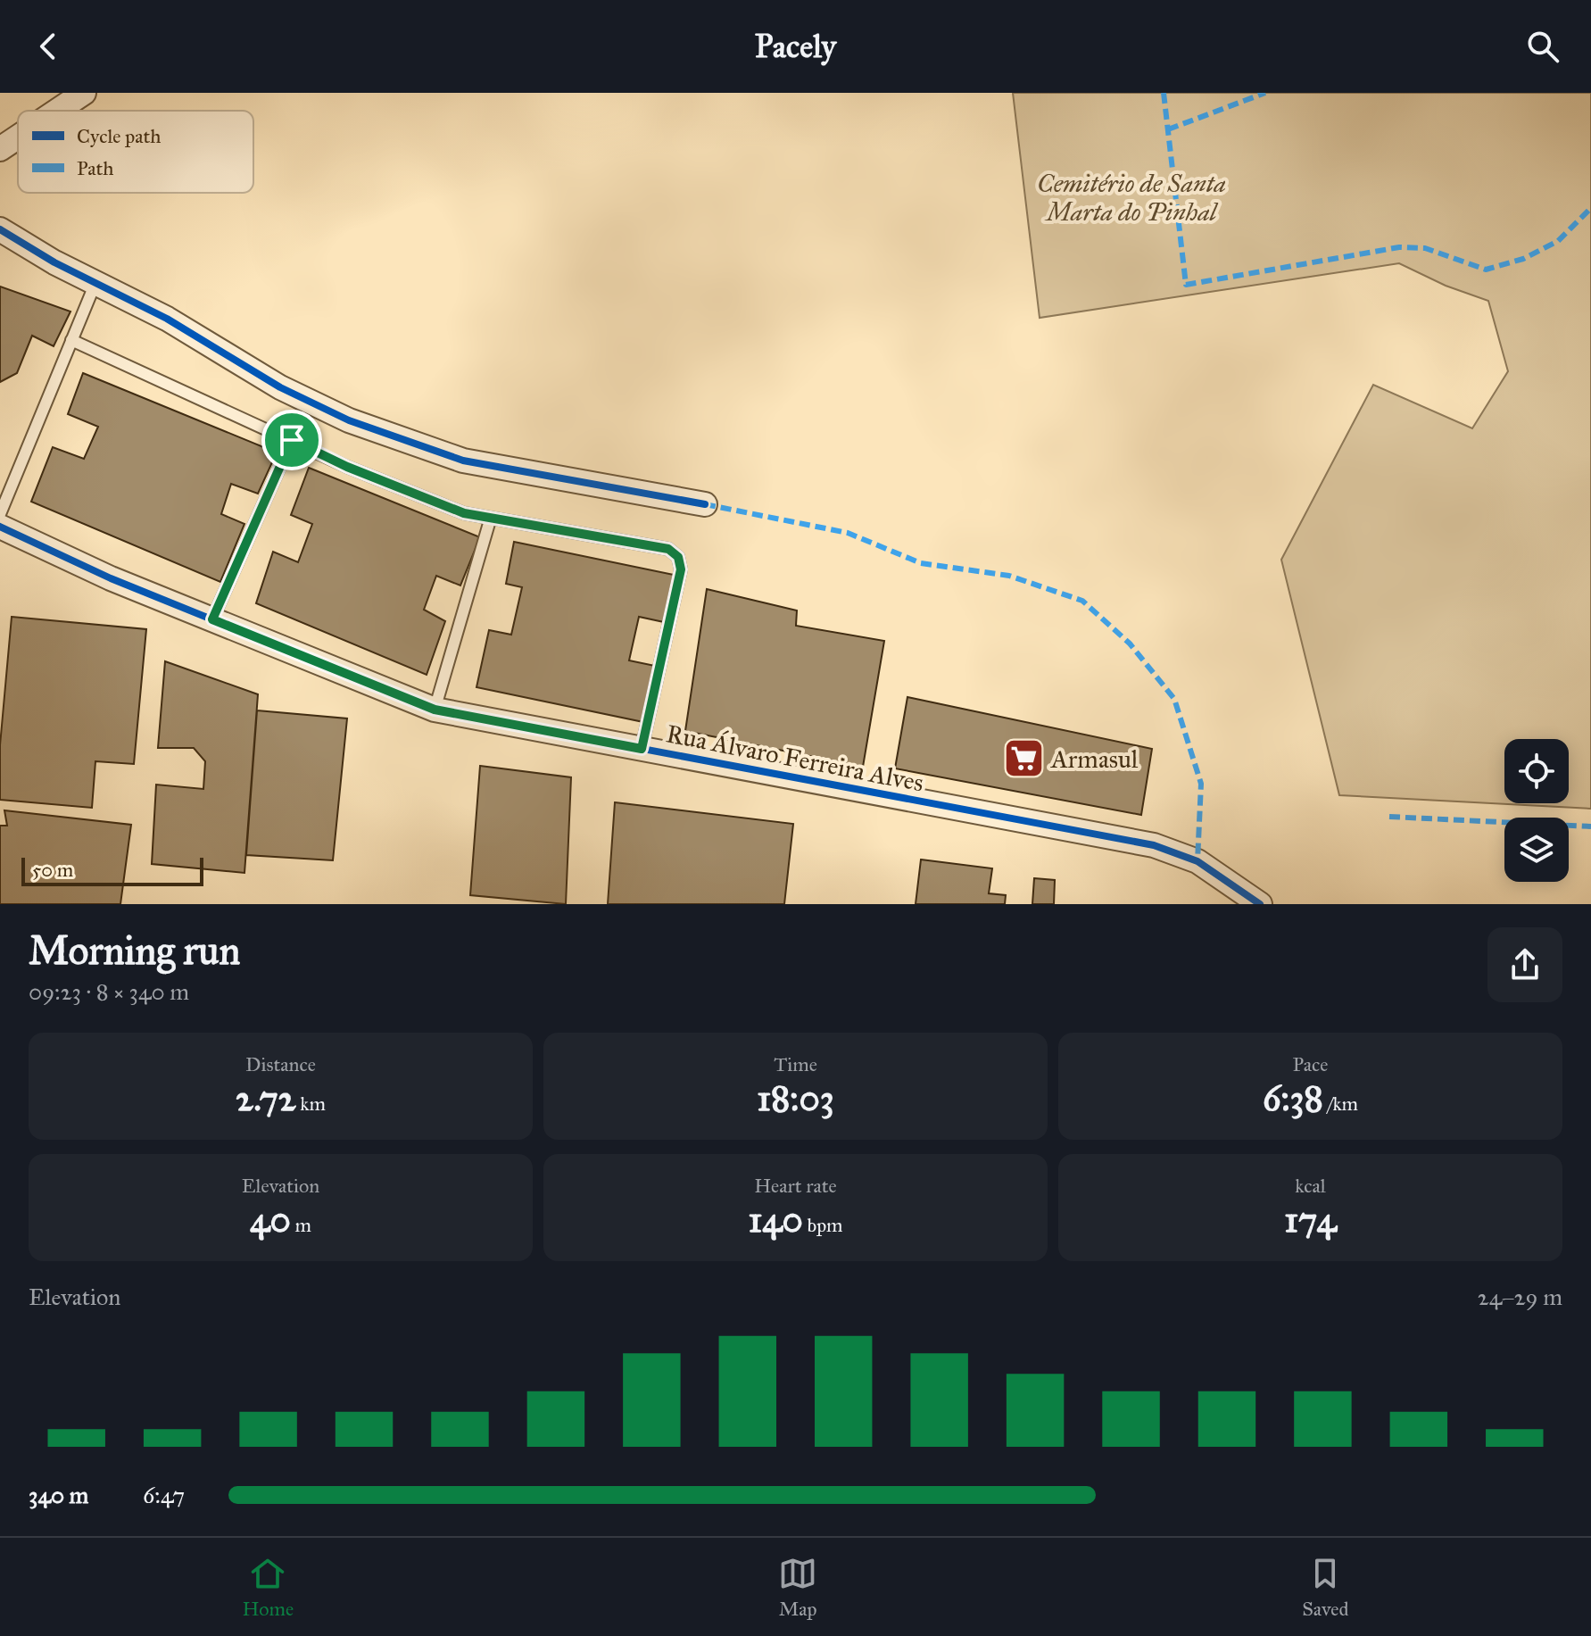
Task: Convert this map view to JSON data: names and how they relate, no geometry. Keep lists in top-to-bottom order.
{
  "streets": {
    "street": ["Rua Álvaro Ferreira Alves"]
  },
  "parks": ["Cemitério de Santa Marta do Pinhal"],
  "places": {
    "supermarket": ["Armasul"]
  },
  "legend": ["Cycle path", "Path"],
  "scale_bar": "50 m",
  "page": {
    "header": "Pacely",
    "scale": "50 m",
    "heading": ["Morning run", "09:23 · 8 × 340 m"],
    "stats": [
      ["Distance", "2.72 km"],
      ["Time", "18:03"],
      ["Pace", "6:38 /km"],
      ["Elevation", "40 m"],
      ["Heart rate", "140 bpm"],
      ["kcal", "174"]
    ],
    "chart": ["Elevation", "24–29 m"],
    "list": [
      {
        "name": "340 m",
        "note": "6:47"
      }
    ],
    "tabs": ["Home", "Map", "Saved"]
  }
}
